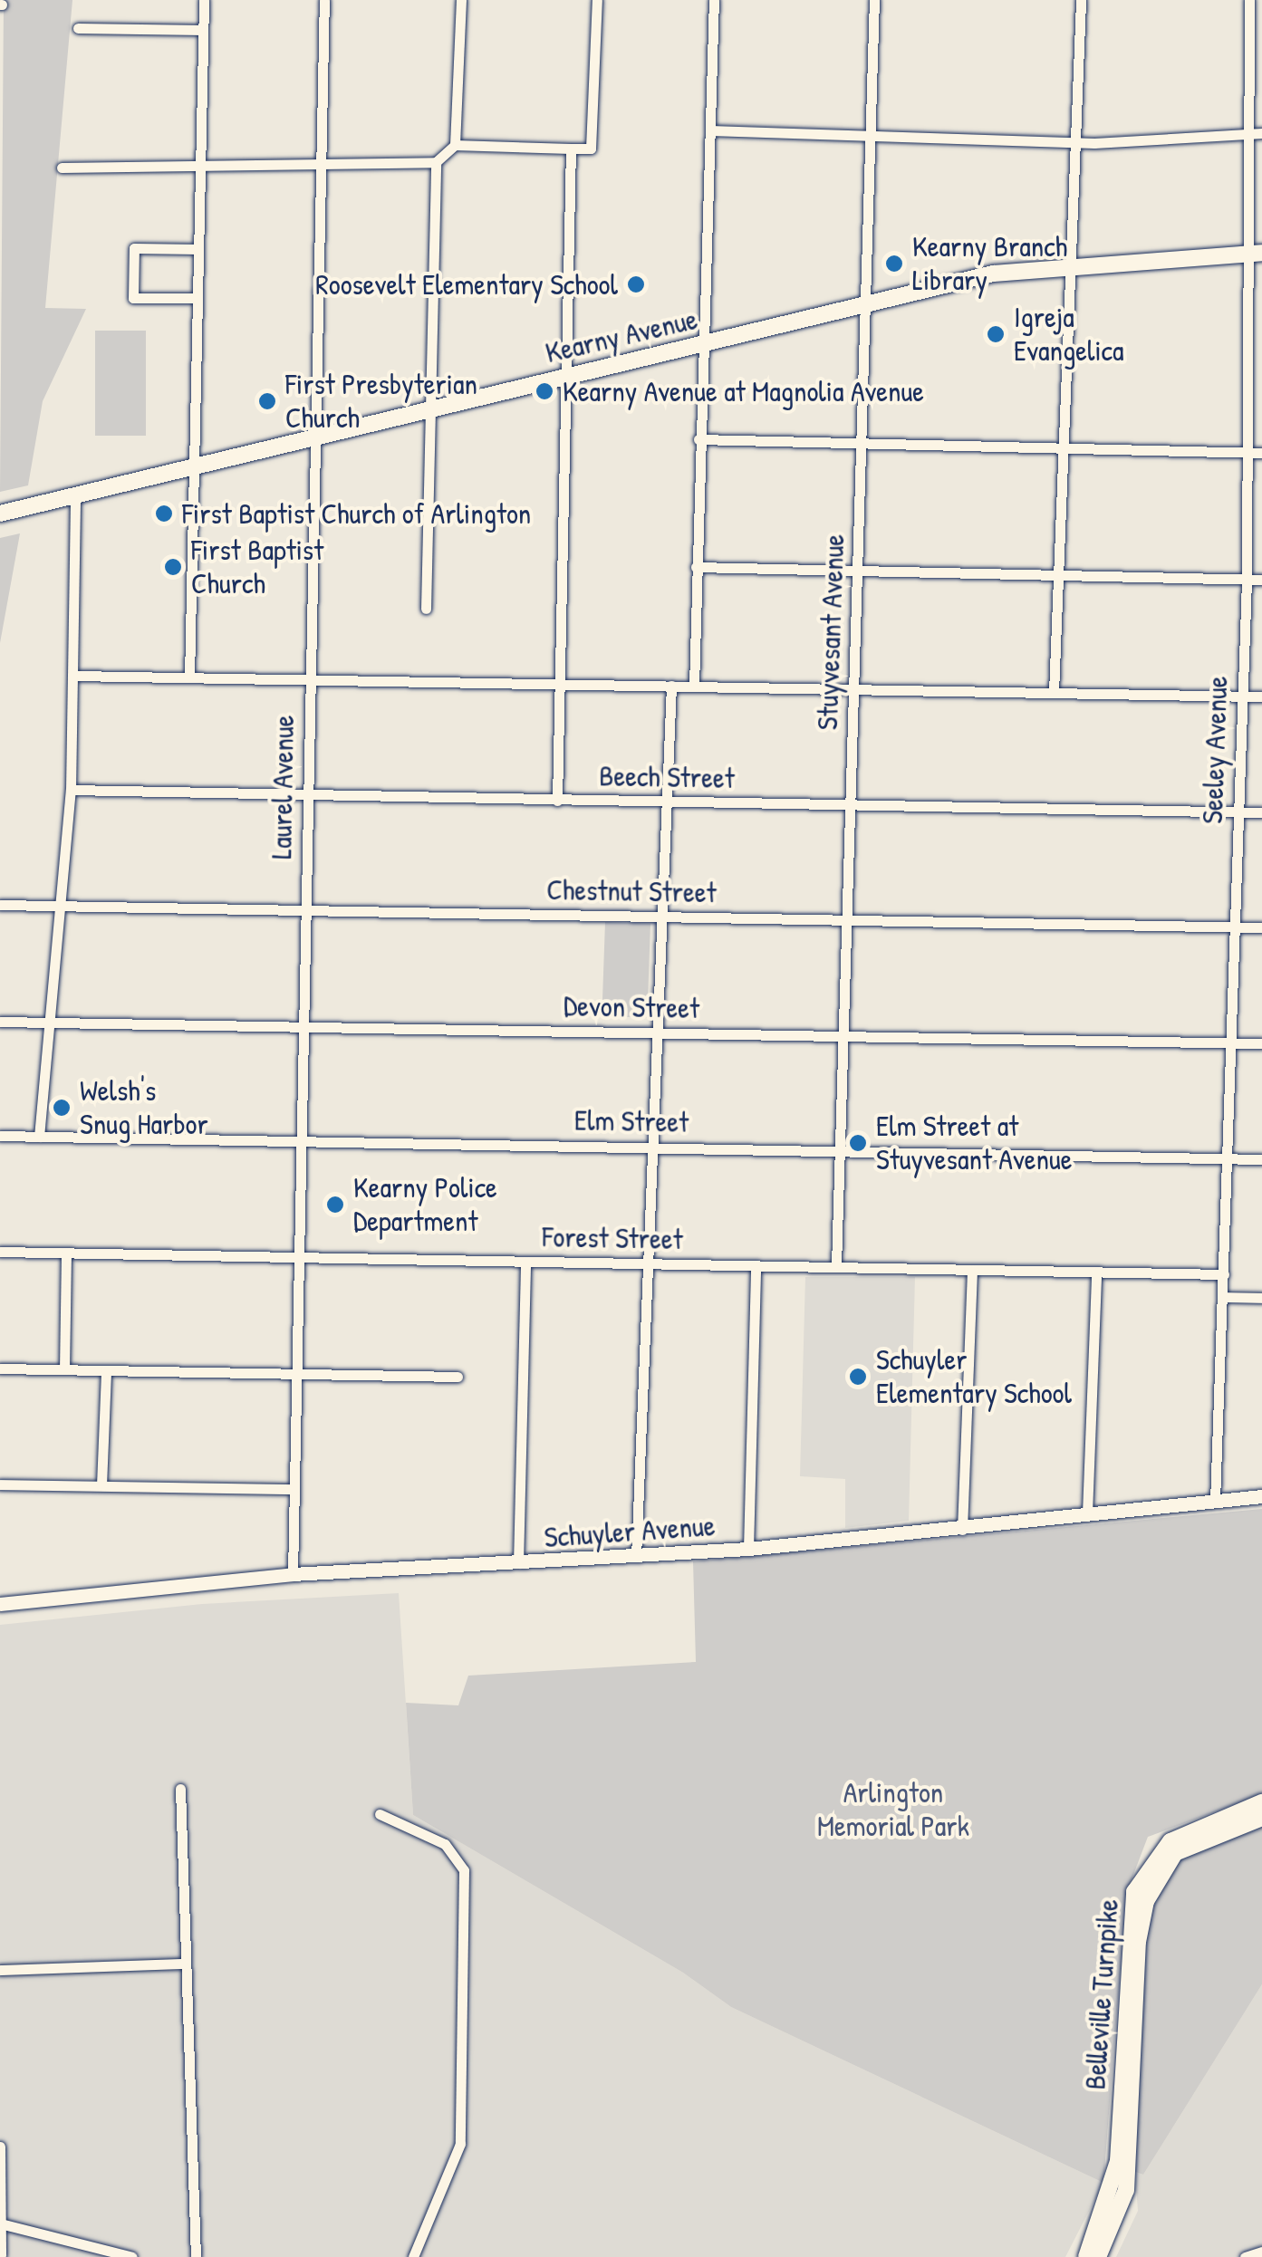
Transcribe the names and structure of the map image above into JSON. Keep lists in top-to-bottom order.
{
  "streets": {
    "main road": ["Kearny Avenue", "Schuyler Avenue", "Belleville Turnpike"],
    "street": [
      "Stuyvesant Avenue",
      "Seeley Avenue",
      "Beech Street",
      "Laurel Avenue",
      "Chestnut Street",
      "Devon Street",
      "Elm Street",
      "Forest Street"
    ]
  },
  "crossings": [
    ["Kearny Avenue", "Stuyvesant Avenue"],
    ["Kearny Avenue", "Seeley Avenue"],
    ["Kearny Avenue", "Laurel Avenue"],
    ["Stuyvesant Avenue", "Beech Street"],
    ["Stuyvesant Avenue", "Chestnut Street"],
    ["Stuyvesant Avenue", "Devon Street"],
    ["Stuyvesant Avenue", "Elm Street"],
    ["Stuyvesant Avenue", "Forest Street"],
    ["Seeley Avenue", "Beech Street"],
    ["Seeley Avenue", "Chestnut Street"],
    ["Seeley Avenue", "Devon Street"],
    ["Seeley Avenue", "Elm Street"],
    ["Seeley Avenue", "Forest Street"],
    ["Seeley Avenue", "Schuyler Avenue"],
    ["Beech Street", "Laurel Avenue"],
    ["Laurel Avenue", "Chestnut Street"],
    ["Laurel Avenue", "Devon Street"],
    ["Laurel Avenue", "Elm Street"],
    ["Laurel Avenue", "Forest Street"],
    ["Laurel Avenue", "Schuyler Avenue"]
  ],
  "parks": ["Arlington Memorial Park"],
  "places": [
    "Kearny Branch Library",
    "Roosevelt Elementary School",
    "Igreja Evangelica",
    "Kearny Avenue at Magnolia Avenue",
    "First Presbyterian Church",
    "First Baptist Church of Arlington",
    "First Baptist Church",
    "Welsh's Snug Harbor",
    "Elm Street at Stuyvesant Avenue",
    "Kearny Police Department",
    "Schuyler Elementary School"
  ]
}
